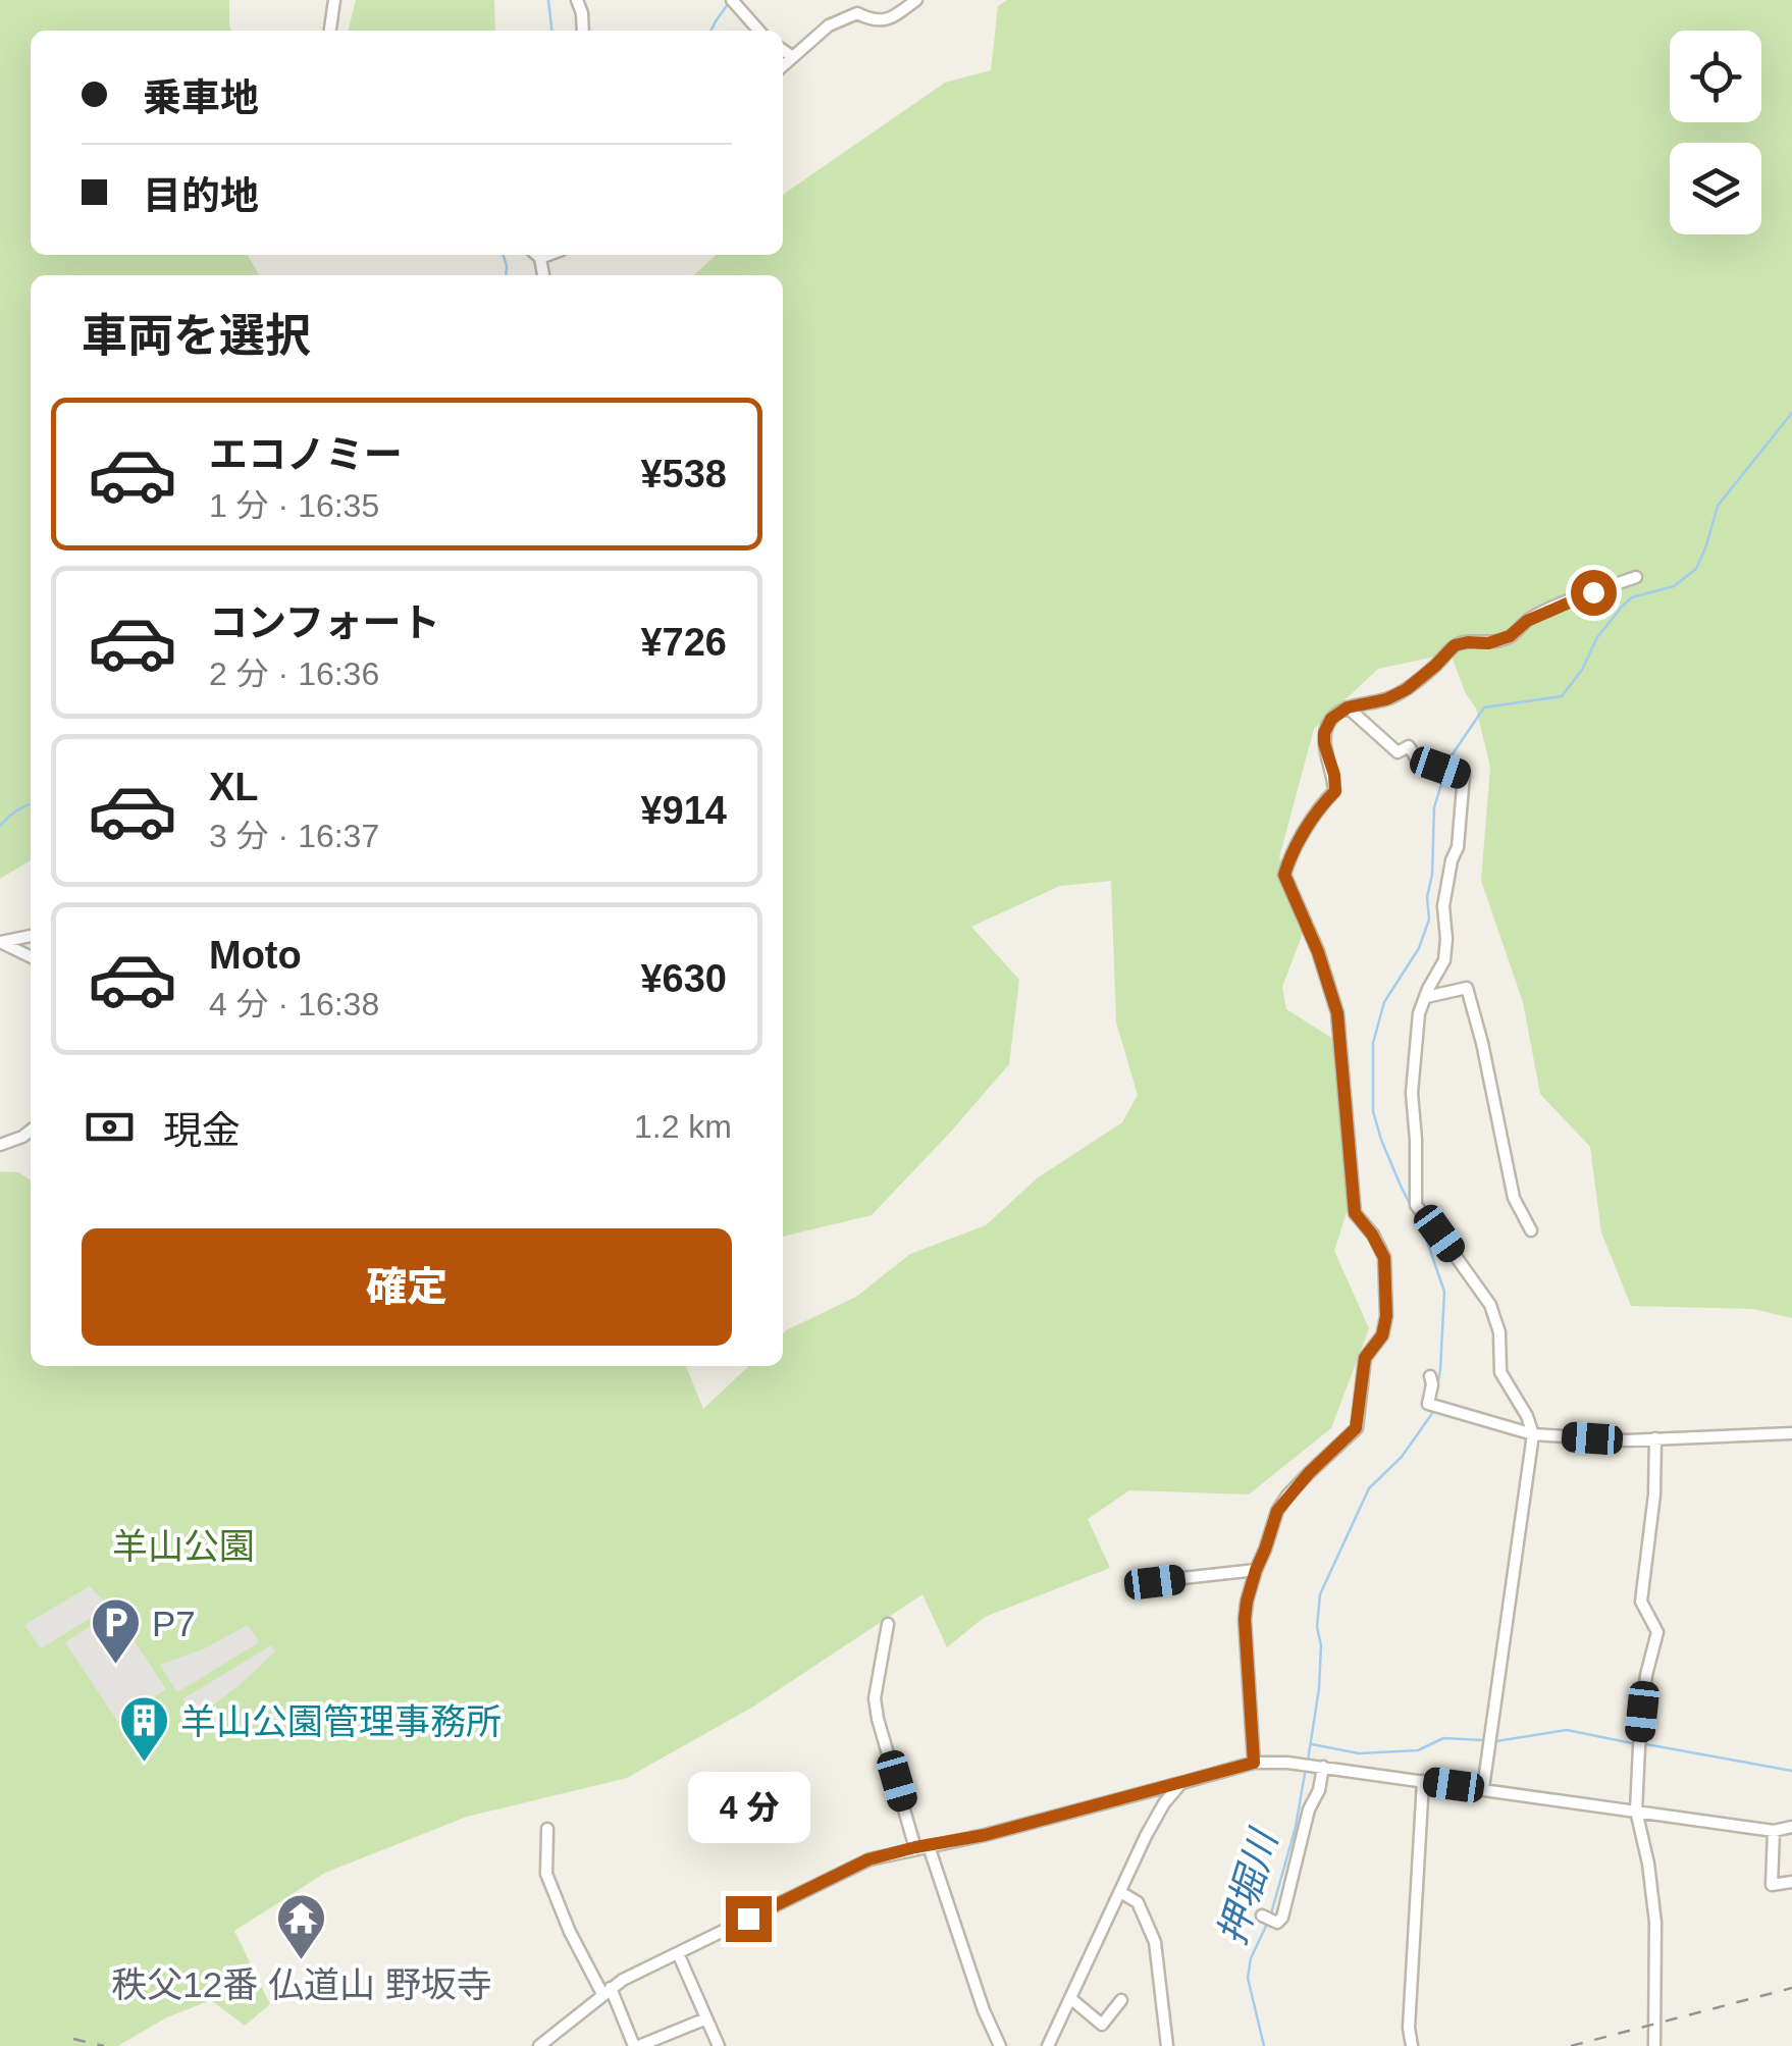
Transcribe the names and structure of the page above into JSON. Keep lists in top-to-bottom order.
{
  "water": ["押堀川"],
  "parks": ["羊山公園"],
  "places": {
    "parking": ["P7"],
    "building": ["羊山公園管理事務所"],
    "temple": ["秩父12番 仏道山 野坂寺"]
  },
  "page": {
    "banner": ["乗車地", "目的地"],
    "heading": "車両を選択",
    "list": [
      {
        "name": "エコノミー",
        "note": "1 分 · 16:35",
        "value": "¥538"
      },
      {
        "name": "コンフォート",
        "note": "2 分 · 16:36",
        "value": "¥726"
      },
      {
        "name": "XL",
        "note": "3 分 · 16:37",
        "value": "¥914"
      },
      {
        "name": "Moto",
        "note": "4 分 · 16:38",
        "value": "¥630"
      }
    ],
    "pay": ["現金", "1.2 km"],
    "buttons": "確定",
    "bubble": "4 分"
  }
}
